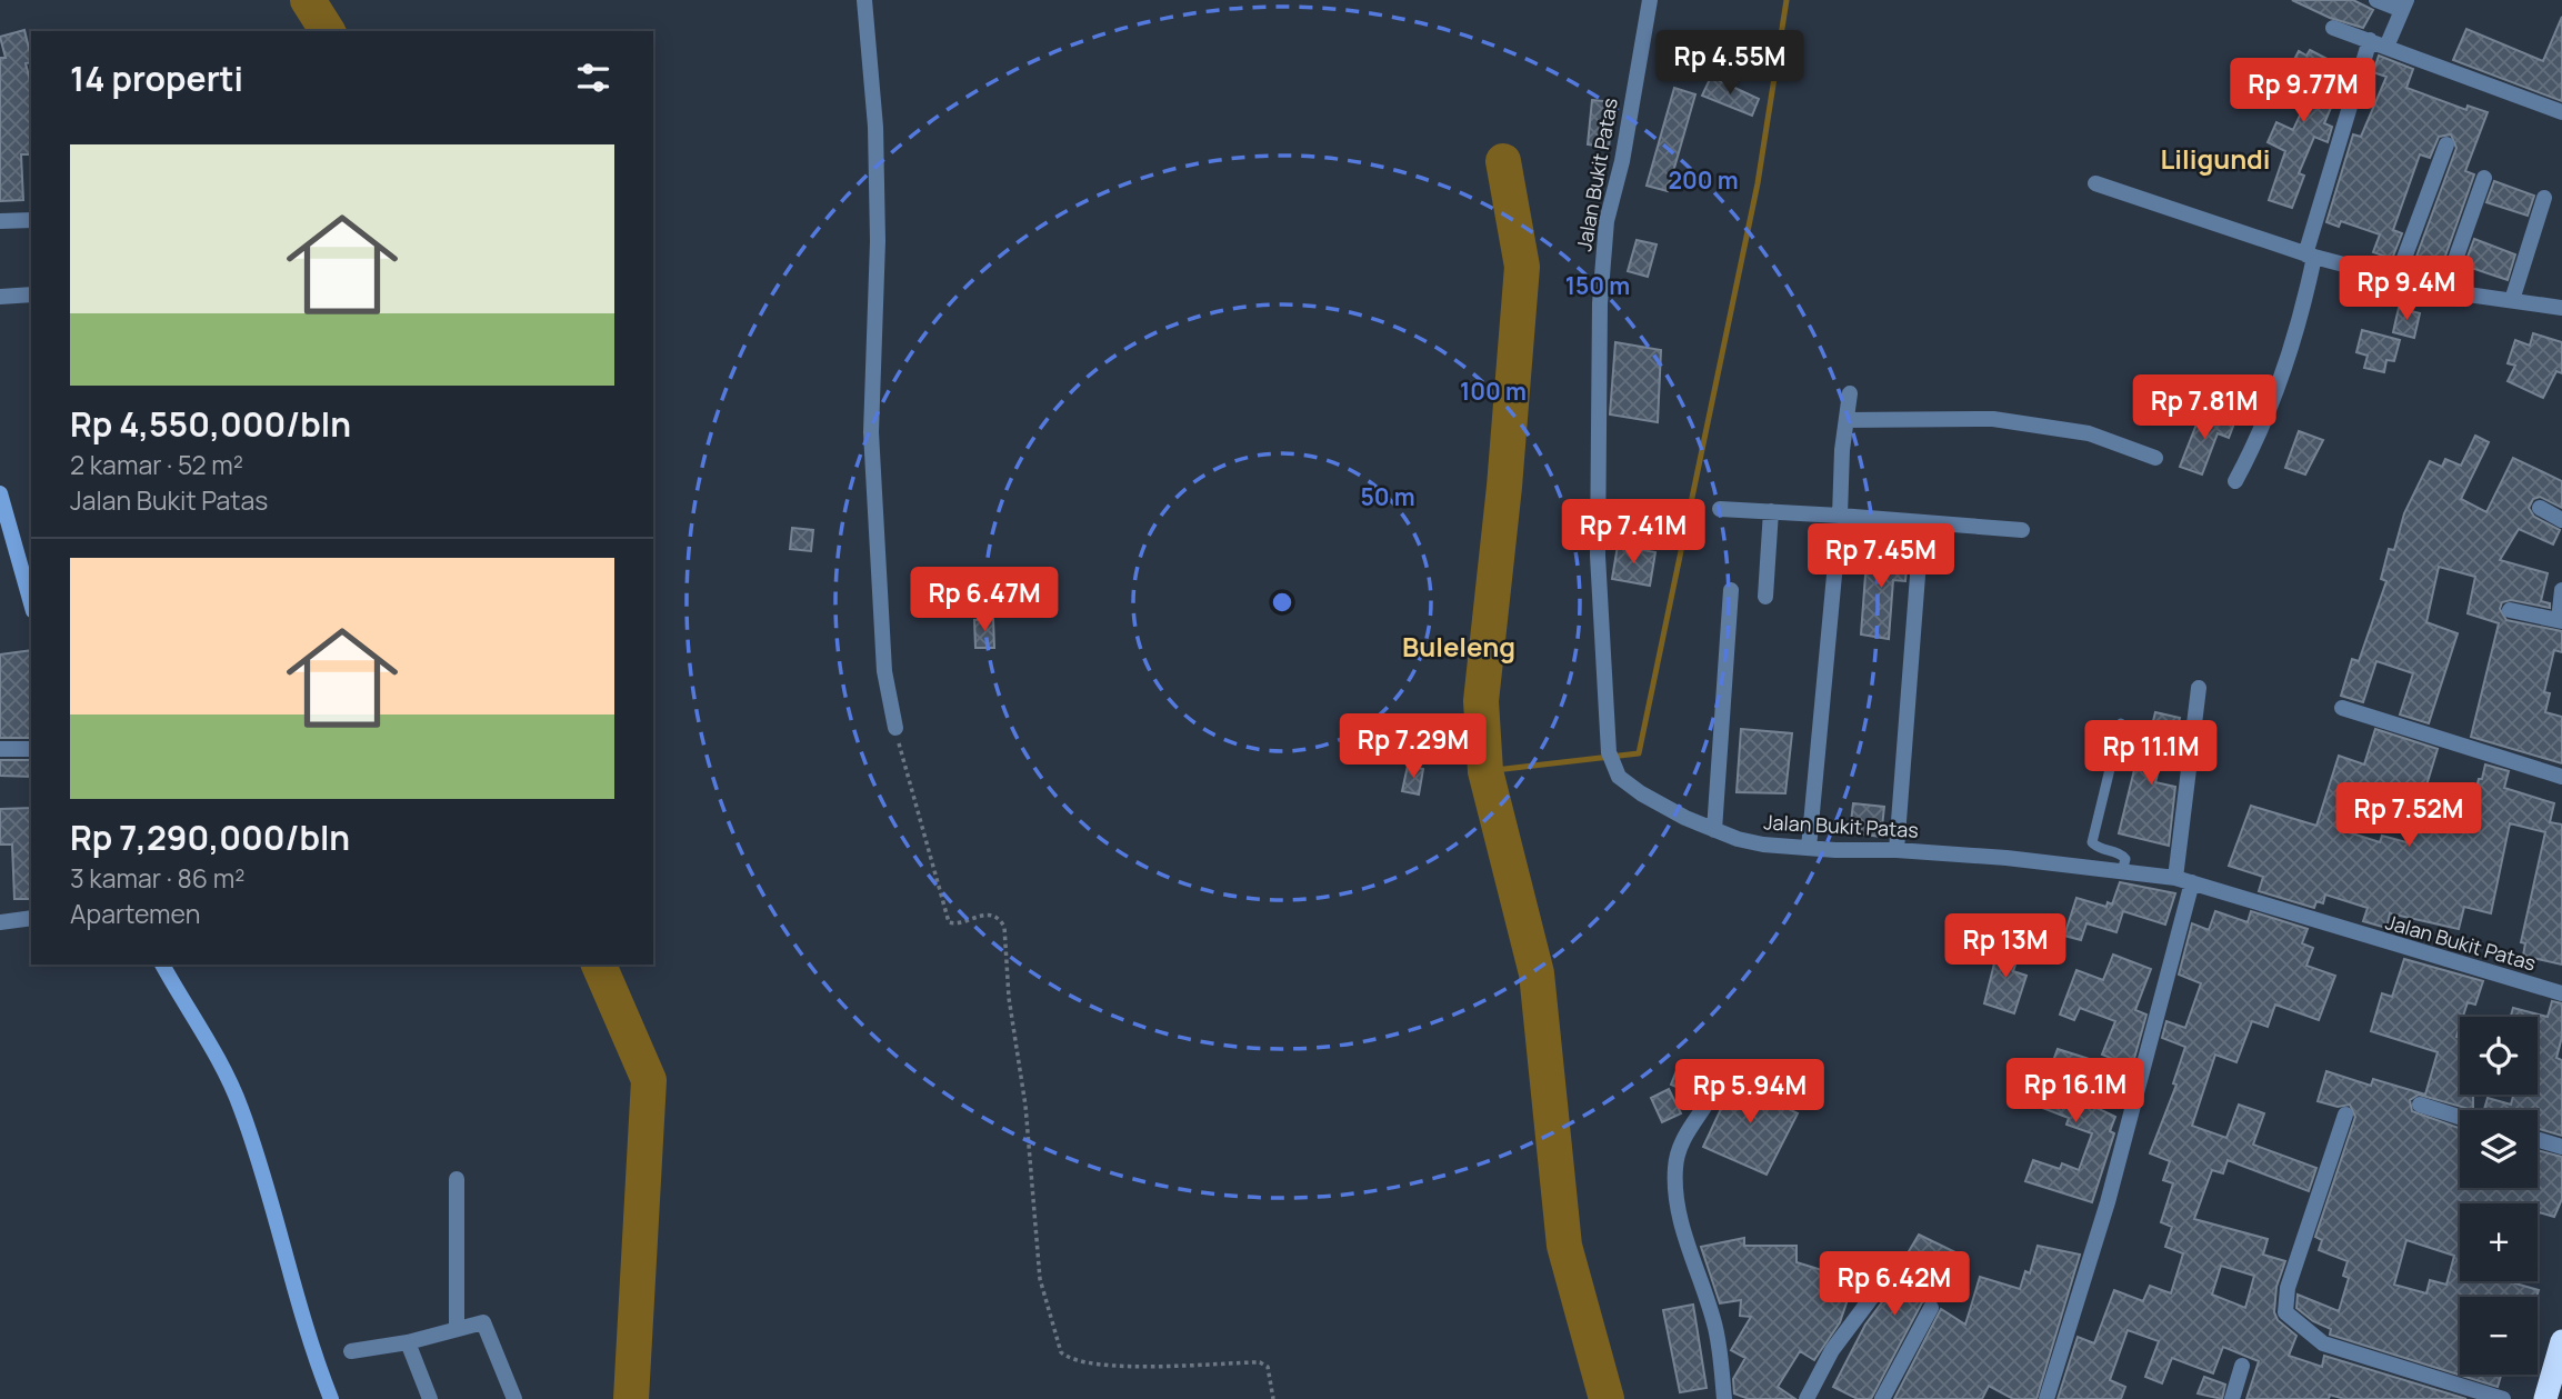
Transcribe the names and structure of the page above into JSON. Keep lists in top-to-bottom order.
{
  "streets": {
    "street": ["Jalan Bukit Patas"]
  },
  "districts": ["Liligundi", "Buleleng"],
  "page": {
    "price": [
      "Rp 4.55M",
      "Rp 9.77M",
      "Rp 9.4M",
      "Rp 7.81M",
      "Rp 7.41M",
      "Rp 7.45M",
      "Rp 6.47M",
      "Rp 7.29M",
      "Rp 11.1M",
      "Rp 7.52M",
      "Rp 13M",
      "Rp 16.1M",
      "Rp 5.94M",
      "Rp 6.42M"
    ],
    "heading": "14 properti",
    "list": [
      {
        "name": "Rp 4,550,000/bln",
        "note": "2 kamar · 52 m² · Jalan Bukit Patas"
      },
      {
        "name": "Rp 7,290,000/bln",
        "note": "3 kamar · 86 m² · Apartemen"
      }
    ],
    "map_buttons": ["+", "−"]
  },
  "rings": [
    "200 m",
    "150 m",
    "100 m",
    "50 m"
  ]
}
